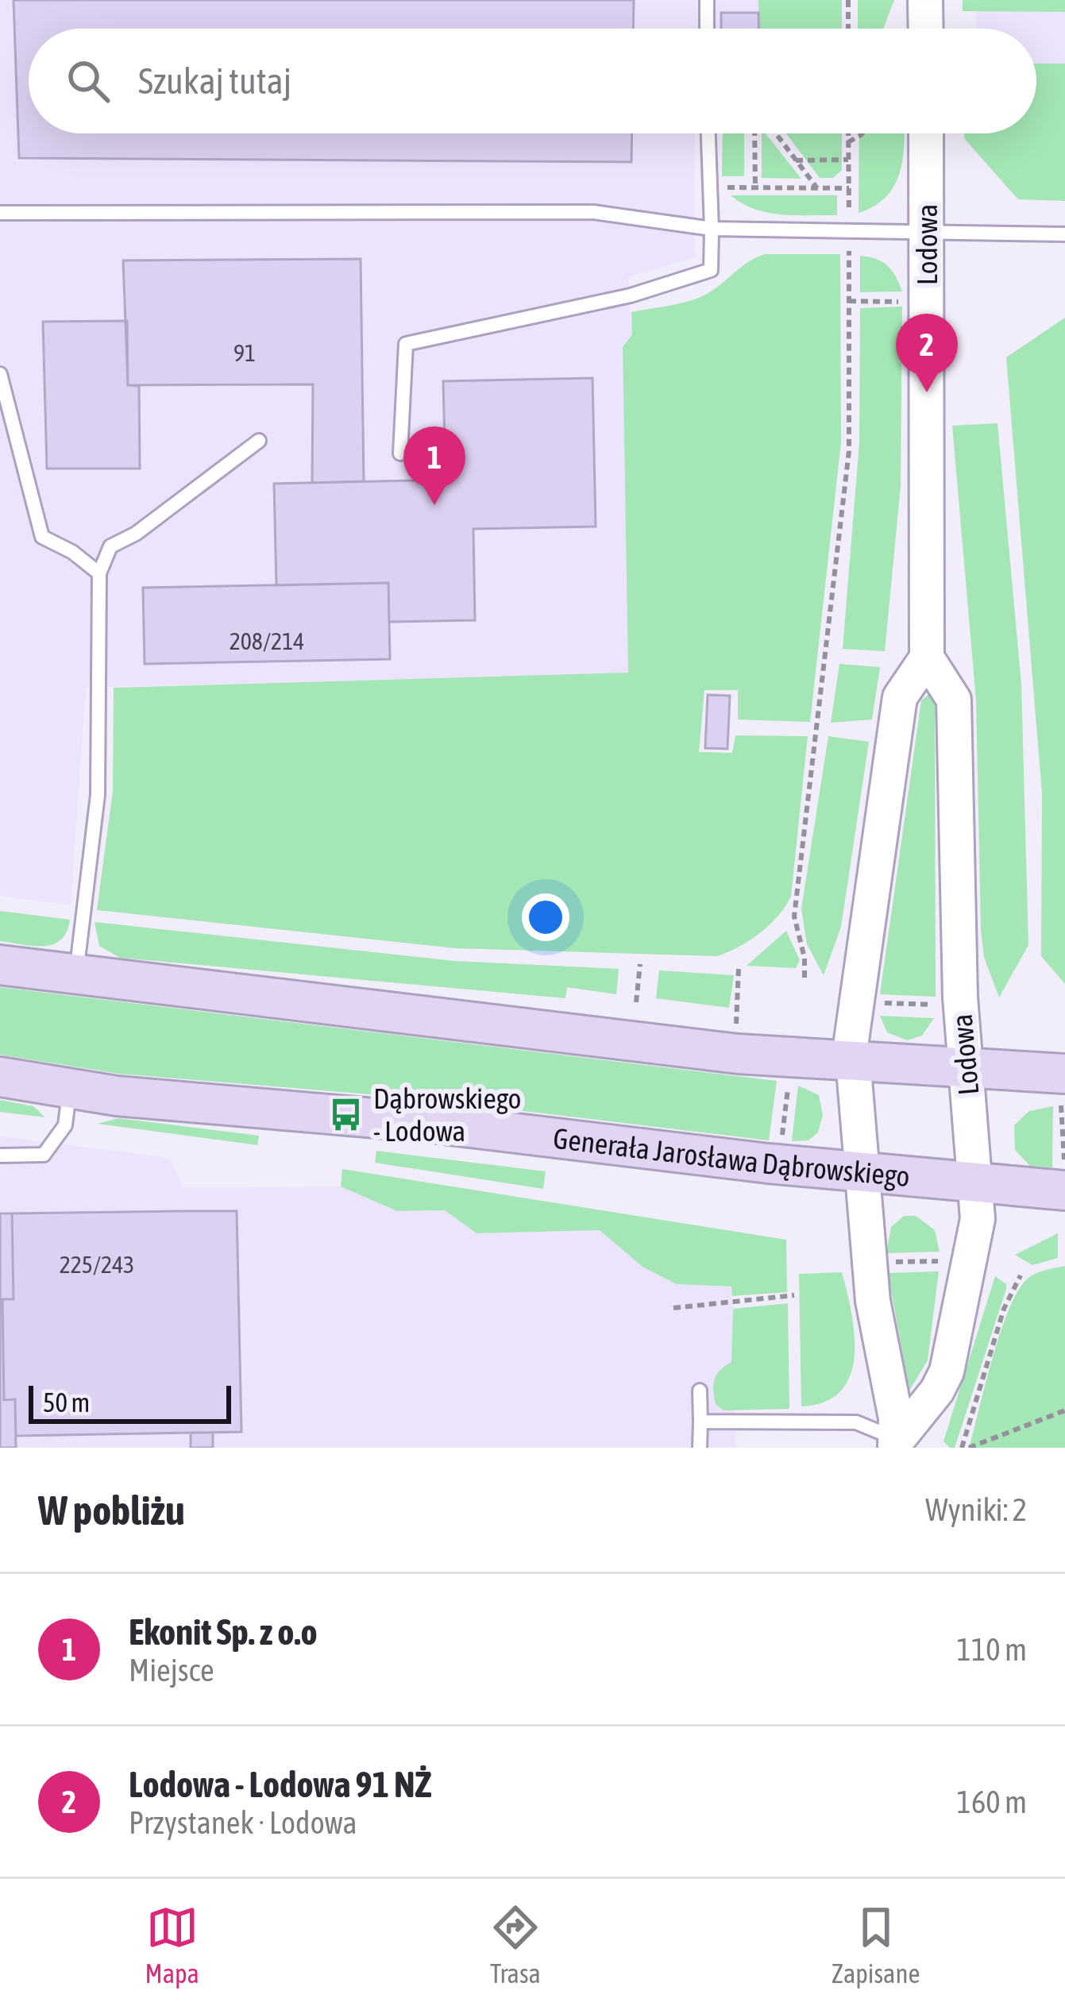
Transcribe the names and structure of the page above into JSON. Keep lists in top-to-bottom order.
{
  "streets": {
    "main road": ["Generała Jarosława Dąbrowskiego"],
    "street": ["Lodowa"]
  },
  "crossings": [
    ["Lodowa", "Generała Jarosława Dąbrowskiego"]
  ],
  "places": {
    "bus stop": ["Dąbrowskiego - Lodowa"]
  },
  "house_numbers": ["91", "208/214", "225/243"],
  "scale_bar": "50 m",
  "page": {
    "search": "Szukaj tutaj",
    "pins": ["2", "1"],
    "scale": "50 m",
    "heading": ["W pobliżu", "Wyniki: 2"],
    "list": [
      {
        "mark": "1",
        "name": "Ekonit Sp. z o.o",
        "note": "Miejsce",
        "value": "110 m"
      },
      {
        "mark": "2",
        "name": "Lodowa - Lodowa 91 NŻ",
        "note": "Przystanek · Lodowa",
        "value": "160 m"
      }
    ],
    "nav": ["Mapa", "Trasa", "Zapisane"]
  }
}
